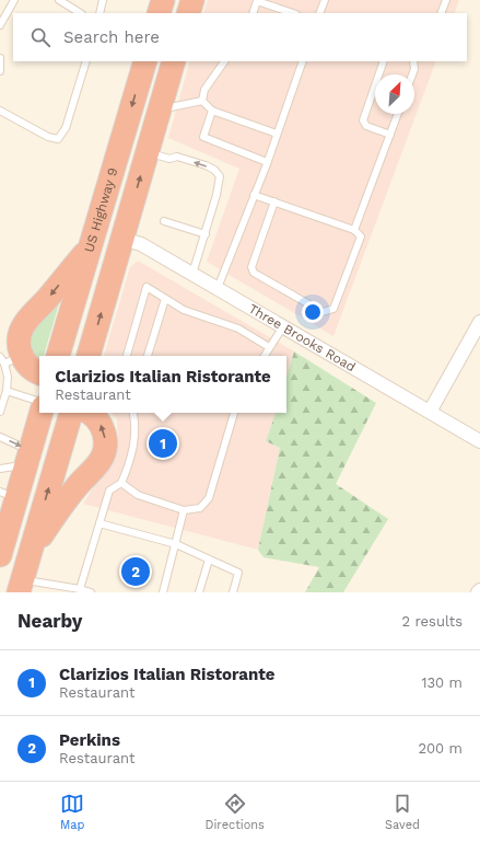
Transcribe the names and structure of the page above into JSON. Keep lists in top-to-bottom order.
{
  "streets": {
    "highway": ["US Highway 9"],
    "street": ["Three Brooks Road"]
  },
  "crossings": [
    ["US Highway 9", "Three Brooks Road"]
  ],
  "north": "top right",
  "page": {
    "search": "Search here",
    "popup": ["Clarizios Italian Ristorante", "Restaurant"],
    "pins": ["1", "2"],
    "heading": ["Nearby", "2 results"],
    "list": [
      {
        "mark": "1",
        "name": "Clarizios Italian Ristorante",
        "note": "Restaurant",
        "value": "130 m"
      },
      {
        "mark": "2",
        "name": "Perkins",
        "note": "Restaurant",
        "value": "200 m"
      }
    ],
    "nav": ["Map", "Directions", "Saved"]
  }
}
